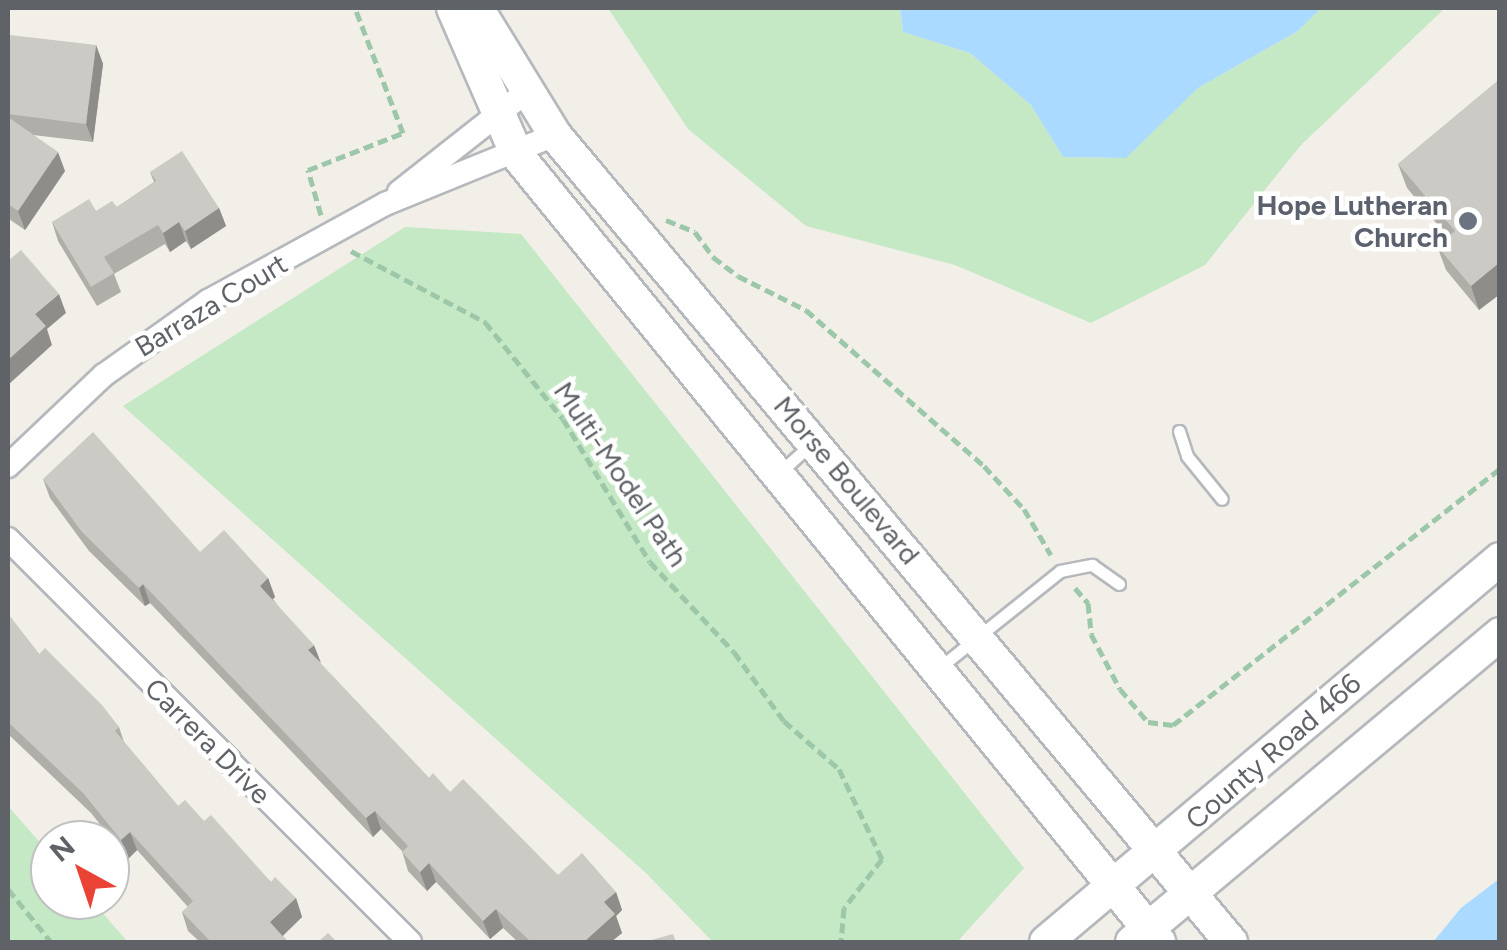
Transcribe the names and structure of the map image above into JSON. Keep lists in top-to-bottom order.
{
  "streets": {
    "street": [
      "Barraza Court",
      "Morse Boulevard",
      "Carrera Drive",
      "County Road 466"
    ],
    "path": ["Multi-Model Path"]
  },
  "crossings": [
    ["Barraza Court", "Multi-Model Path"],
    ["Barraza Court", "Morse Boulevard"],
    ["Morse Boulevard", "County Road 466"]
  ],
  "places": ["Hope Lutheran Church"],
  "north": "top left"
}
